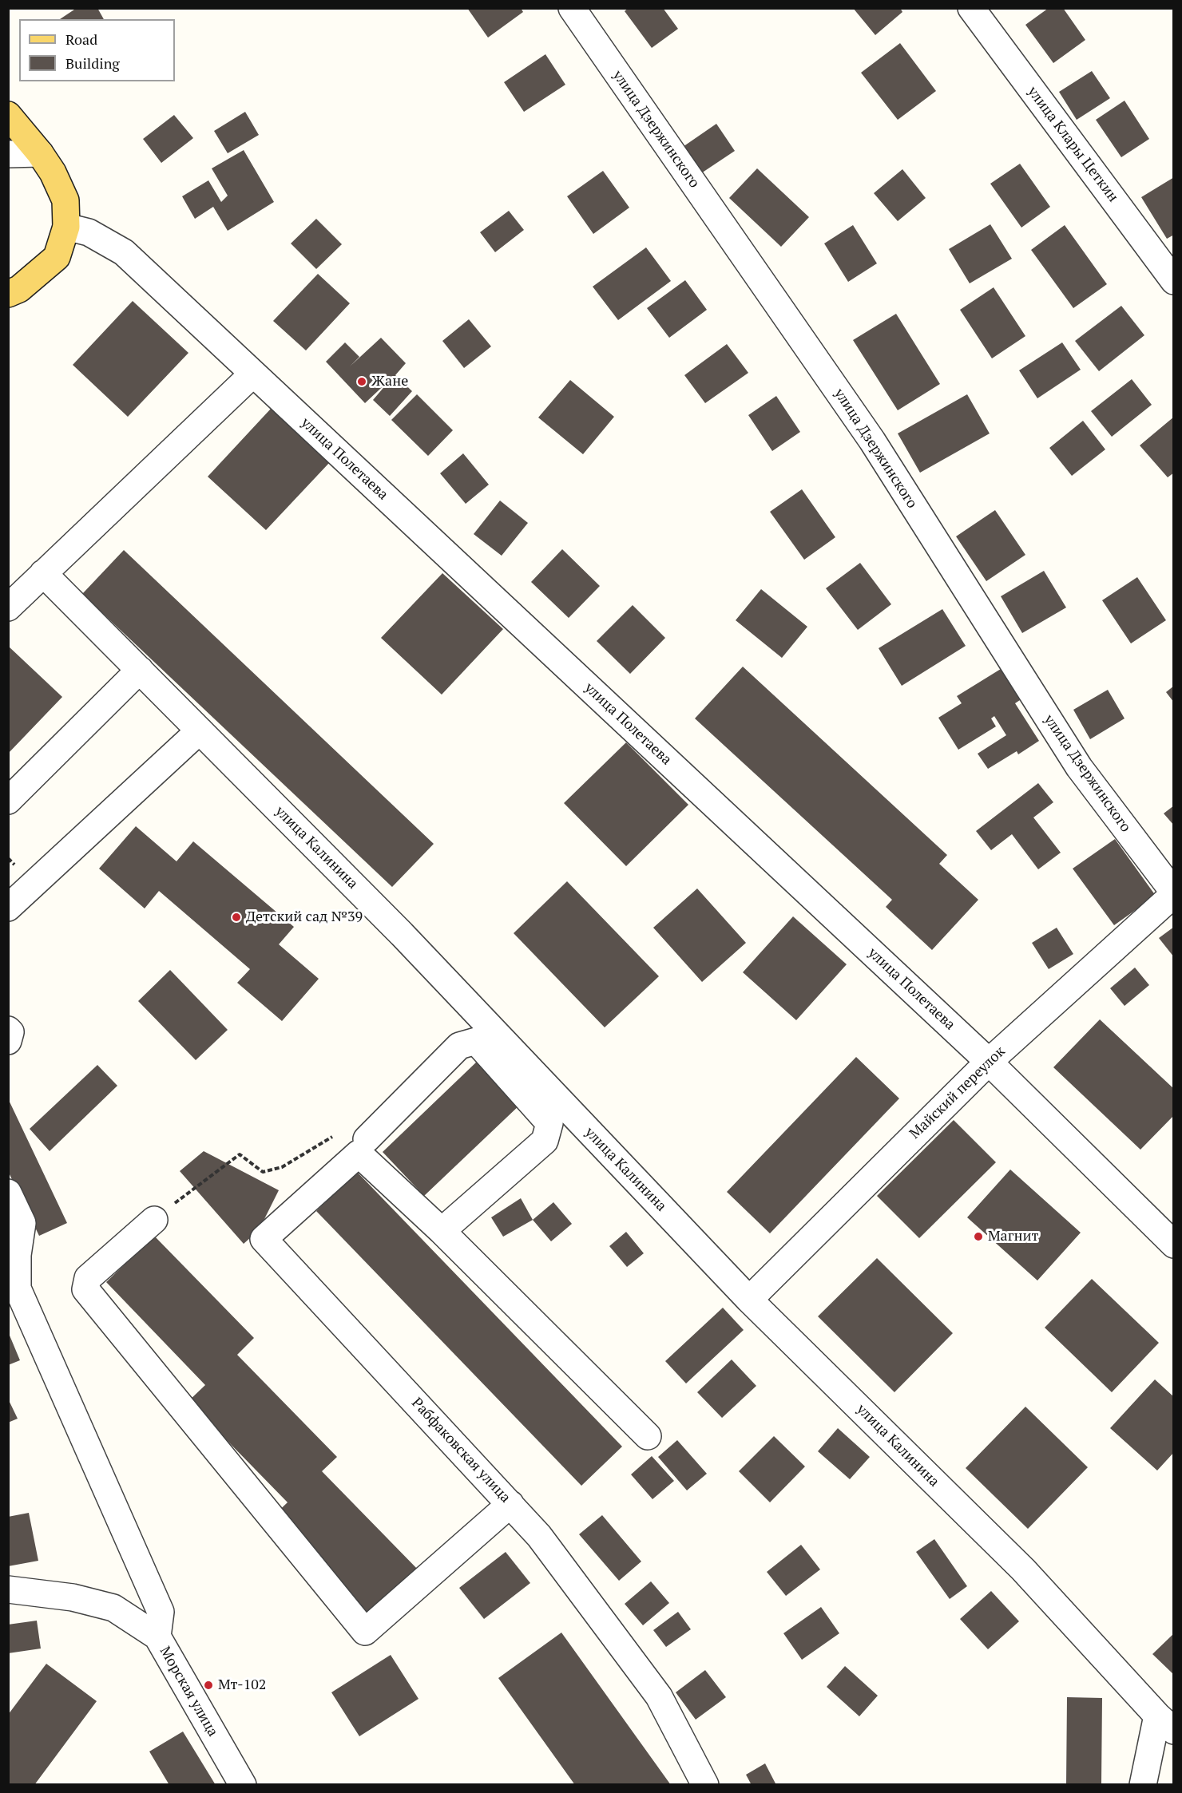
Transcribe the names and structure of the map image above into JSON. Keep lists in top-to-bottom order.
{
  "streets": {
    "street": [
      "улица Дзержинского",
      "улица Клары Цеткин",
      "улица Полетаева",
      "улица Калинина",
      "Майский переулок",
      "Рабфаковская улица",
      "Морская улица"
    ]
  },
  "crossings": [
    ["улица Дзержинского", "Майский переулок"],
    ["улица Полетаева", "Майский переулок"],
    ["улица Калинина", "Майский переулок"]
  ],
  "places": [
    "Жане",
    "Детский сад №39",
    "Магнит",
    "Мт-102"
  ],
  "legend": ["Road", "Building"]
}
